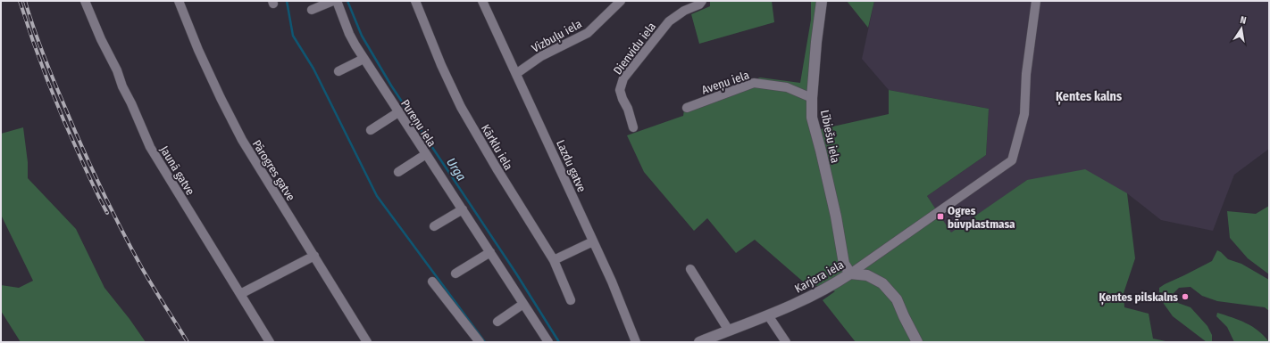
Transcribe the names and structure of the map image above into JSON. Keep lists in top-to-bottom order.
{
  "streets": {
    "street": [
      "Vizbuļu iela",
      "Dienvidu iela",
      "Aveņu iela",
      "Pureņu iela",
      "Lībiešu iela",
      "Kārklu iela",
      "Lazdu gatve",
      "Jaunā gatve",
      "Pārogres gatve",
      "Karjera iela"
    ]
  },
  "crossings": [
    ["Vizbuļu iela", "Lazdu gatve"],
    ["Aveņu iela", "Lībiešu iela"],
    ["Lībiešu iela", "Karjera iela"]
  ],
  "districts": ["Ķentes kalns"],
  "water": ["Urga"],
  "places": {
    "transit": ["Ogres būvplastmasa"],
    "other": ["Ķentes pilskalns"]
  },
  "north": "top"
}
